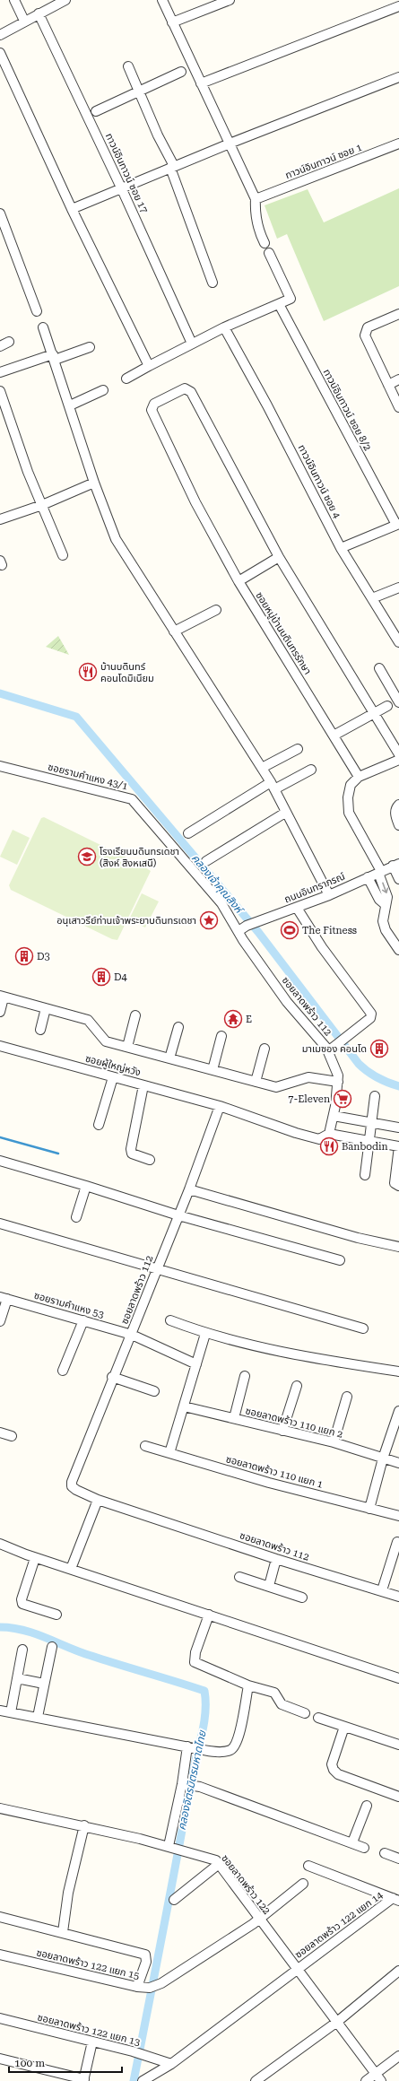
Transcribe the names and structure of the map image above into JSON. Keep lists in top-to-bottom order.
{
  "streets": {
    "street": [
      "ทาวน์อินทาวน์ ซอย 1",
      "ทาวน์อินทาวน์ ซอย 17",
      "ทาวน์อินทาวน์ ซอย 8/2",
      "ทาวน์อินทาวน์ ซอย 4",
      "ซอยหมู่บ้านบดินทรรักษา",
      "ซอยรามคำแหง 43/1",
      "ถนนอินทราภรณ์",
      "ซอยลาดพร้าว 112",
      "ซอยผู้ใหญ่หวัง",
      "ซอยรามคำแหง 53",
      "ซอยลาดพร้าว 110 แยก 2",
      "ซอยลาดพร้าว 110 แยก 1",
      "ซอยลาดพร้าว 122",
      "ซอยลาดพร้าว 122 แยก 14",
      "ซอยลาดพร้าว 122 แยก 15",
      "ซอยลาดพร้าว 122 แยก 13"
    ]
  },
  "crossings": [
    ["ซอยรามคำแหง 43/1", "ถนนอินทราภรณ์"],
    ["ซอยรามคำแหง 43/1", "ซอยลาดพร้าว 112"],
    ["ถนนอินทราภรณ์", "ซอยลาดพร้าว 112"],
    ["ซอยลาดพร้าว 112", "ซอยผู้ใหญ่หวัง"],
    ["ซอยลาดพร้าว 112", "ซอยรามคำแหง 53"],
    ["ซอยลาดพร้าว 122", "ซอยลาดพร้าว 122 แยก 14"],
    ["ซอยลาดพร้าว 122", "ซอยลาดพร้าว 122 แยก 15"]
  ],
  "water": ["คลองเจ้าคุณสิงห์", "คลองจิตรมิตรมหาดไทย"],
  "places": {
    "restaurant": ["บ้านบดินทร์ คอนโดมิเนียม", "Banbodin"],
    "school or university": ["โรงเรียนบดินทรเดชา (สิงห์ สิงหเสนี)"],
    "place": ["อนุเสาวรีย์ท่านเจ้าพระยาบดินทรเดชา"],
    "sports": ["The Fitness"],
    "building": ["D3", "D4", "มาเมซอง คอนโด"],
    "temple": ["E"],
    "supermarket": ["7-Eleven"]
  },
  "scale_bar": "100 m"
}
